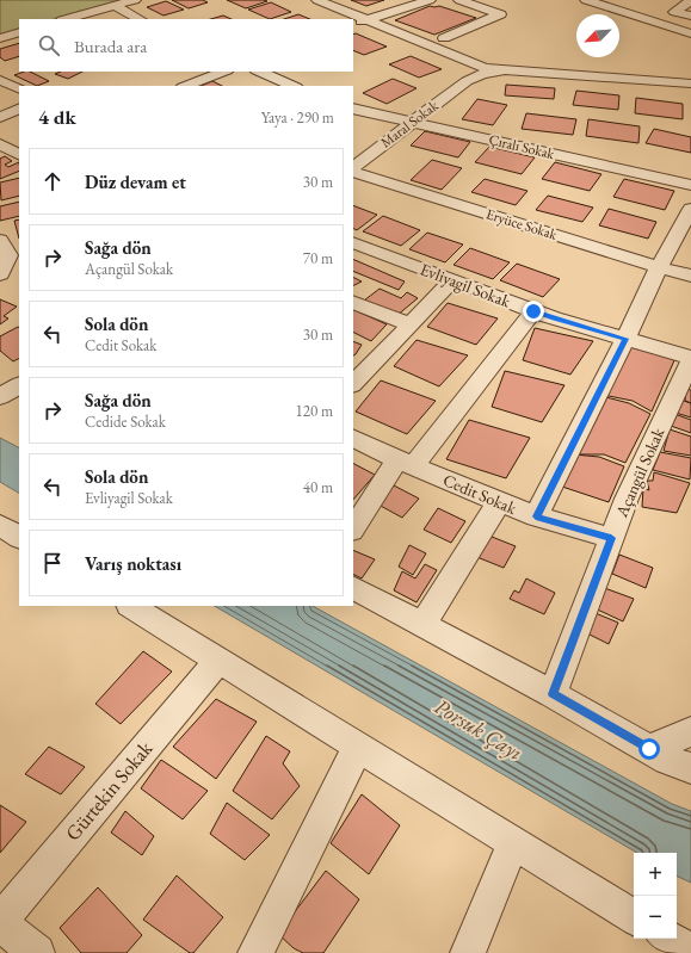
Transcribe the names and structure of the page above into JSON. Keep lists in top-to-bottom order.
{
  "streets": {
    "street": [
      "Maral Sokak",
      "Çıralı Sokak",
      "Eryüce Sokak",
      "Evliyagil Sokak",
      "Açangül Sokak",
      "Cedit Sokak",
      "Gürtekin Sokak"
    ]
  },
  "crossings": [
    ["Maral Sokak", "Çıralı Sokak"],
    ["Evliyagil Sokak", "Açangül Sokak"],
    ["Açangül Sokak", "Cedit Sokak"]
  ],
  "water": ["Porsuk Çayı"],
  "north": "bottom left",
  "page": {
    "search": "Burada ara",
    "heading": ["4 dk", "Yaya · 290 m"],
    "list": [
      ["Düz devam et", "30 m"],
      ["Sağa dön", "Açangül Sokak", "70 m"],
      ["Sola dön", "Cedit Sokak", "30 m"],
      ["Sağa dön", "Cedide Sokak", "120 m"],
      ["Sola dön", "Evliyagil Sokak", "40 m"],
      "Varış noktası"
    ],
    "map_buttons": ["+", "−"]
  }
}
